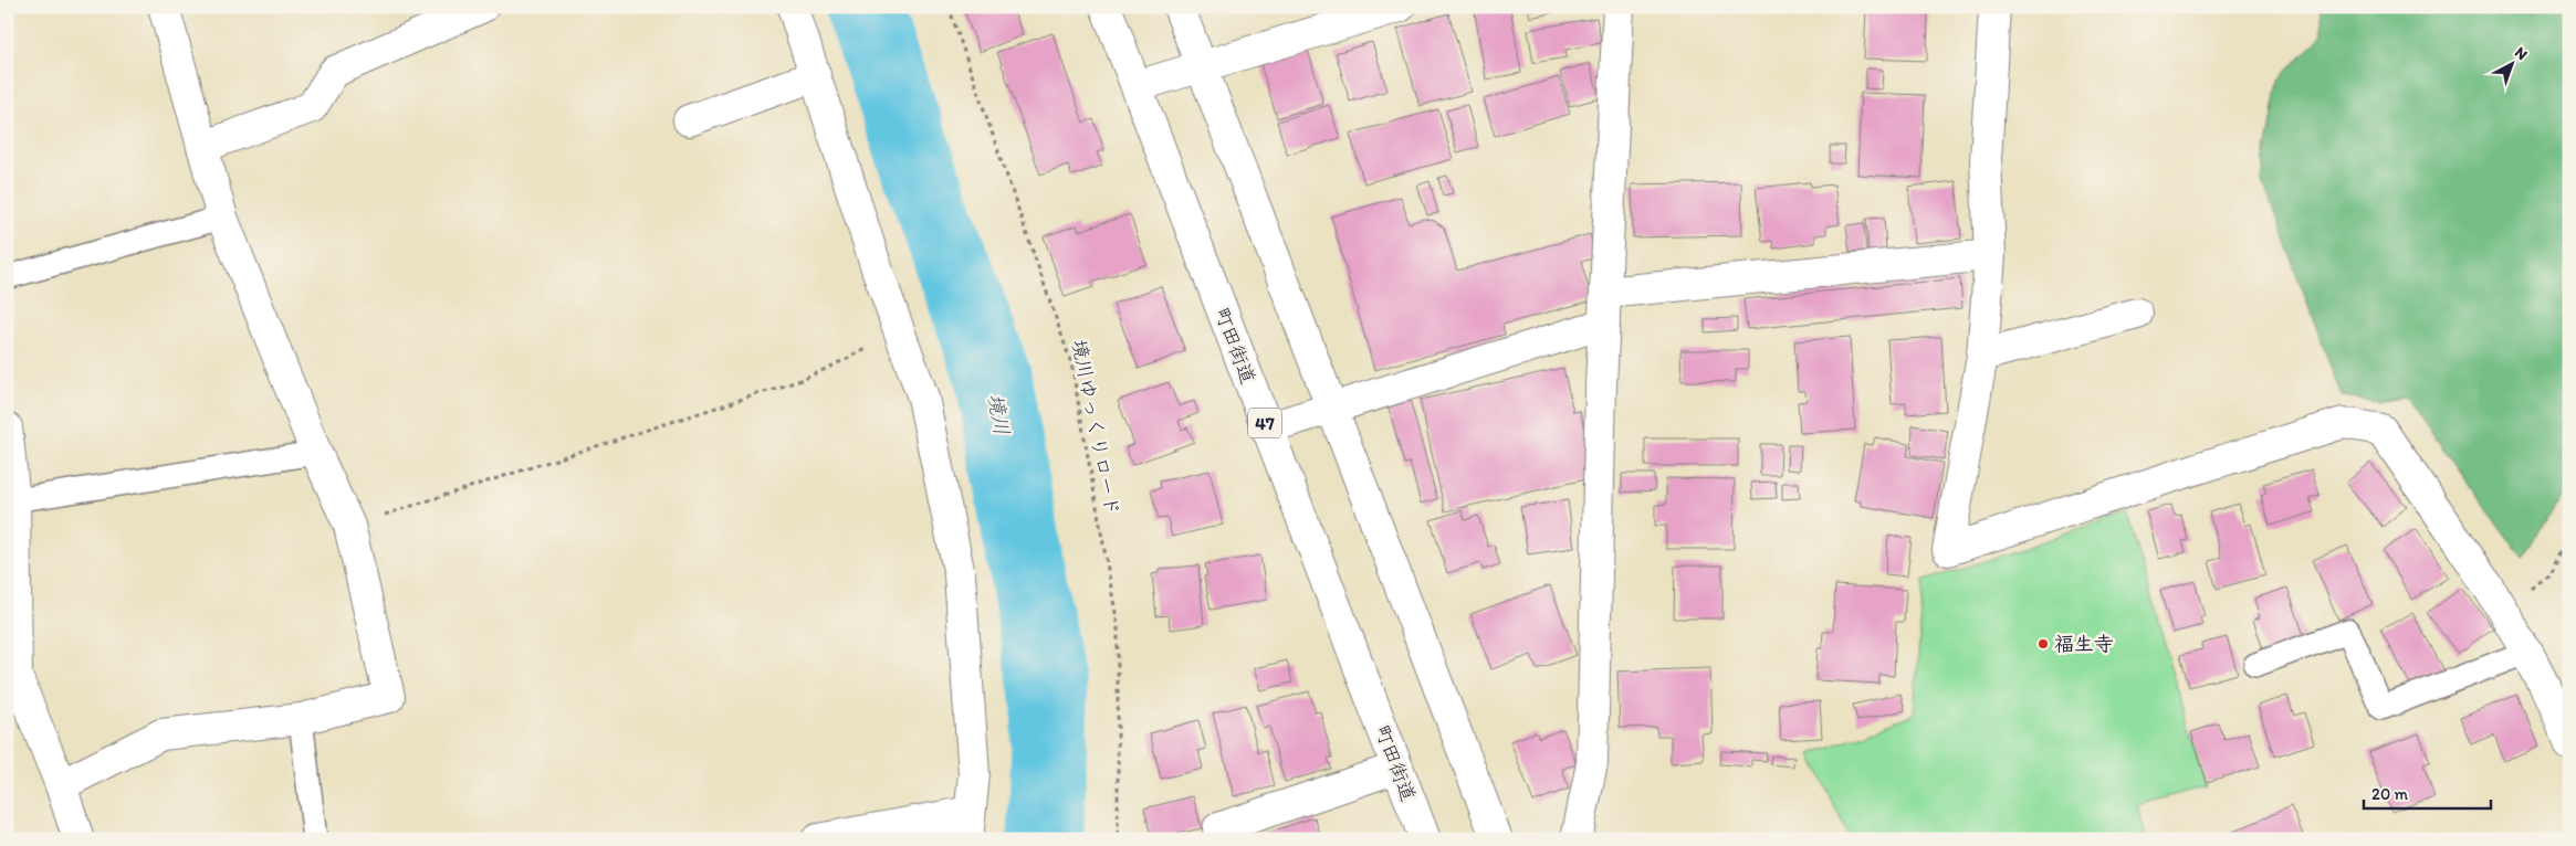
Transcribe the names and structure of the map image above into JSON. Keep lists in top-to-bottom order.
{
  "streets": {
    "street": ["町田街道", "47"],
    "path": ["境川ゆっくりロード"]
  },
  "water": ["境川"],
  "places": ["福生寺"],
  "scale_bar": "20 m",
  "north": "top right"
}
